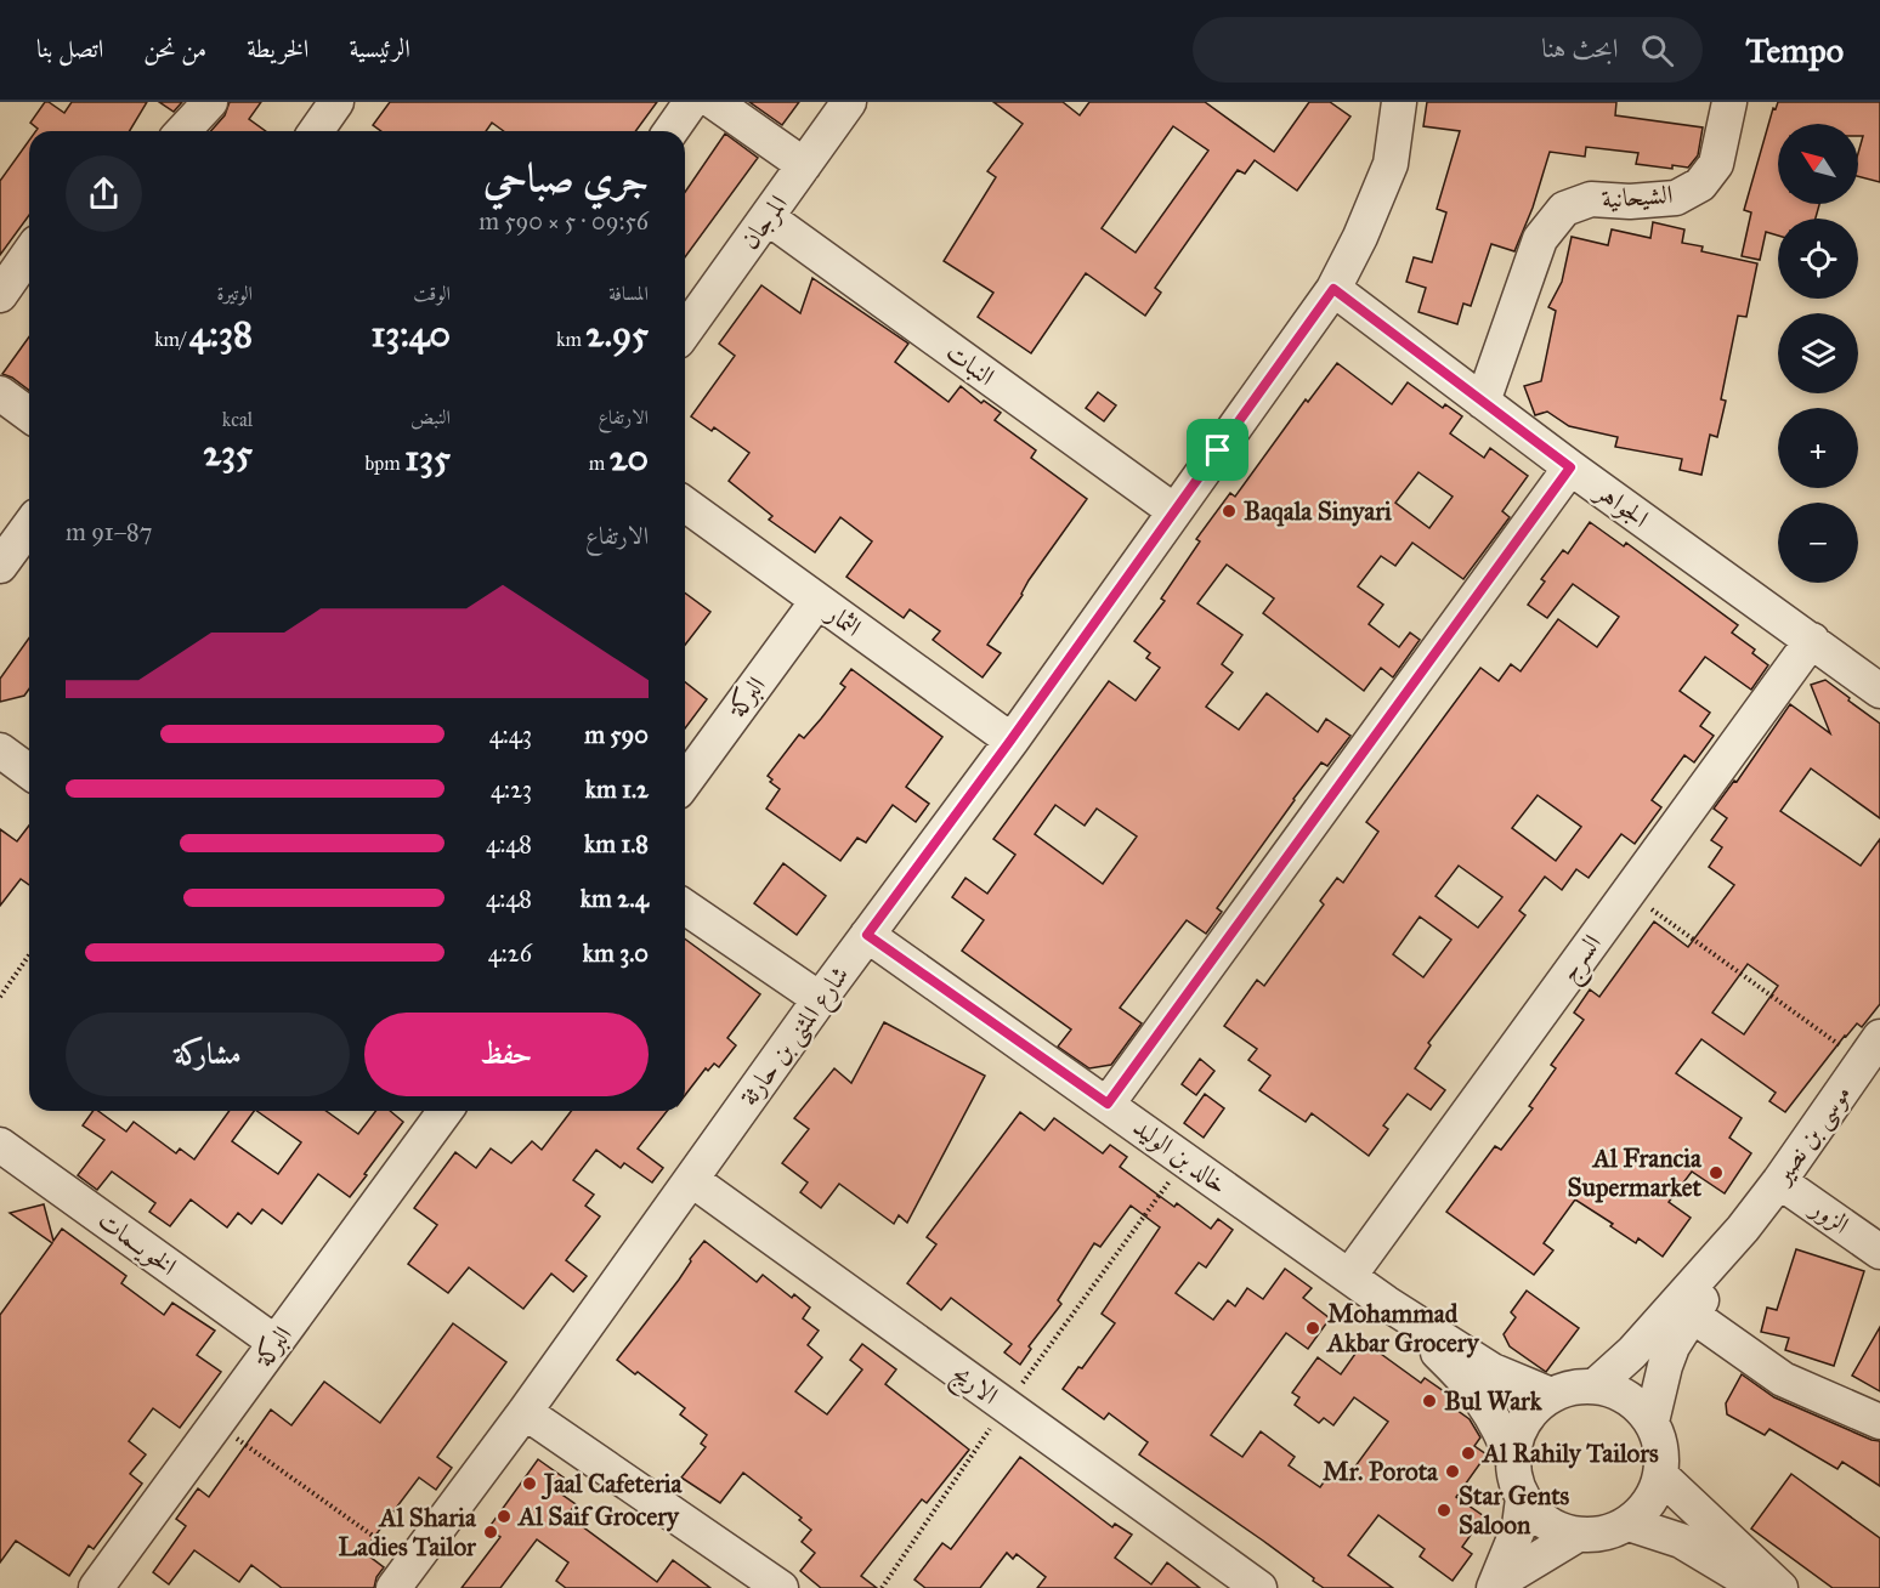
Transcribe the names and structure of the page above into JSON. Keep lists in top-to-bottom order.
{
  "streets": {
    "street": [
      "الشيحانية",
      "المرجان",
      "النبات",
      "الجواهر",
      "الثمار",
      "البركة",
      "السرج",
      "شارع المثنى بن حارثة",
      "موسى بن نصير",
      "خالد بن الوليد",
      "الزور",
      "الخويــمات",
      "الاريج"
    ]
  },
  "crossings": [
    ["الشيحانية", "الجواهر"],
    ["المرجان", "النبات"],
    ["النبات", "شارع المثنى بن حارثة"],
    ["الجواهر", "السرج"],
    ["الجواهر", "شارع المثنى بن حارثة"],
    ["الثمار", "البركة"],
    ["الثمار", "شارع المثنى بن حارثة"],
    ["البركة", "الخويــمات"],
    ["السرج", "خالد بن الوليد"],
    ["شارع المثنى بن حارثة", "خالد بن الوليد"],
    ["شارع المثنى بن حارثة", "الاريج"],
    ["موسى بن نصير", "خالد بن الوليد"],
    ["موسى بن نصير", "الزور"]
  ],
  "places": [
    "Baqala Sinyari",
    "Al Francia Supermarket",
    "Mohammad Akbar Grocery",
    "Bul Wark",
    "Al Rahily Tailors",
    "Mr. Porota",
    "Jaal Cafeteria",
    "Star Gents Saloon",
    "Al Saif Grocery",
    "Al Sharia Ladies Tailor"
  ],
  "north": "top left",
  "page": {
    "header": "Tempo",
    "search": "ابحث هنا",
    "nav": [
      "الرئيسية",
      "الخريطة",
      "من نحن",
      "اتصل بنا"
    ],
    "map_buttons": ["+", "−"],
    "heading": ["جري صباحي", "09:56 · 5 × 590 m"],
    "stats": [
      ["المسافة", "2.95 km"],
      ["الوقت", "13:40"],
      ["الوتيرة", "4:38 /km"],
      ["الارتفاع", "20 m"],
      ["النبض", "135 bpm"],
      ["kcal", "235"]
    ],
    "chart": ["الارتفاع", "87–91 m"],
    "list": [
      {
        "name": "590 m",
        "note": "4:43"
      },
      {
        "name": "1.2 km",
        "note": "4:23"
      },
      {
        "name": "1.8 km",
        "note": "4:48"
      },
      {
        "name": "2.4 km",
        "note": "4:48"
      },
      {
        "name": "3.0 km",
        "note": "4:26"
      }
    ],
    "buttons": ["حفظ", "مشاركة"]
  }
}
